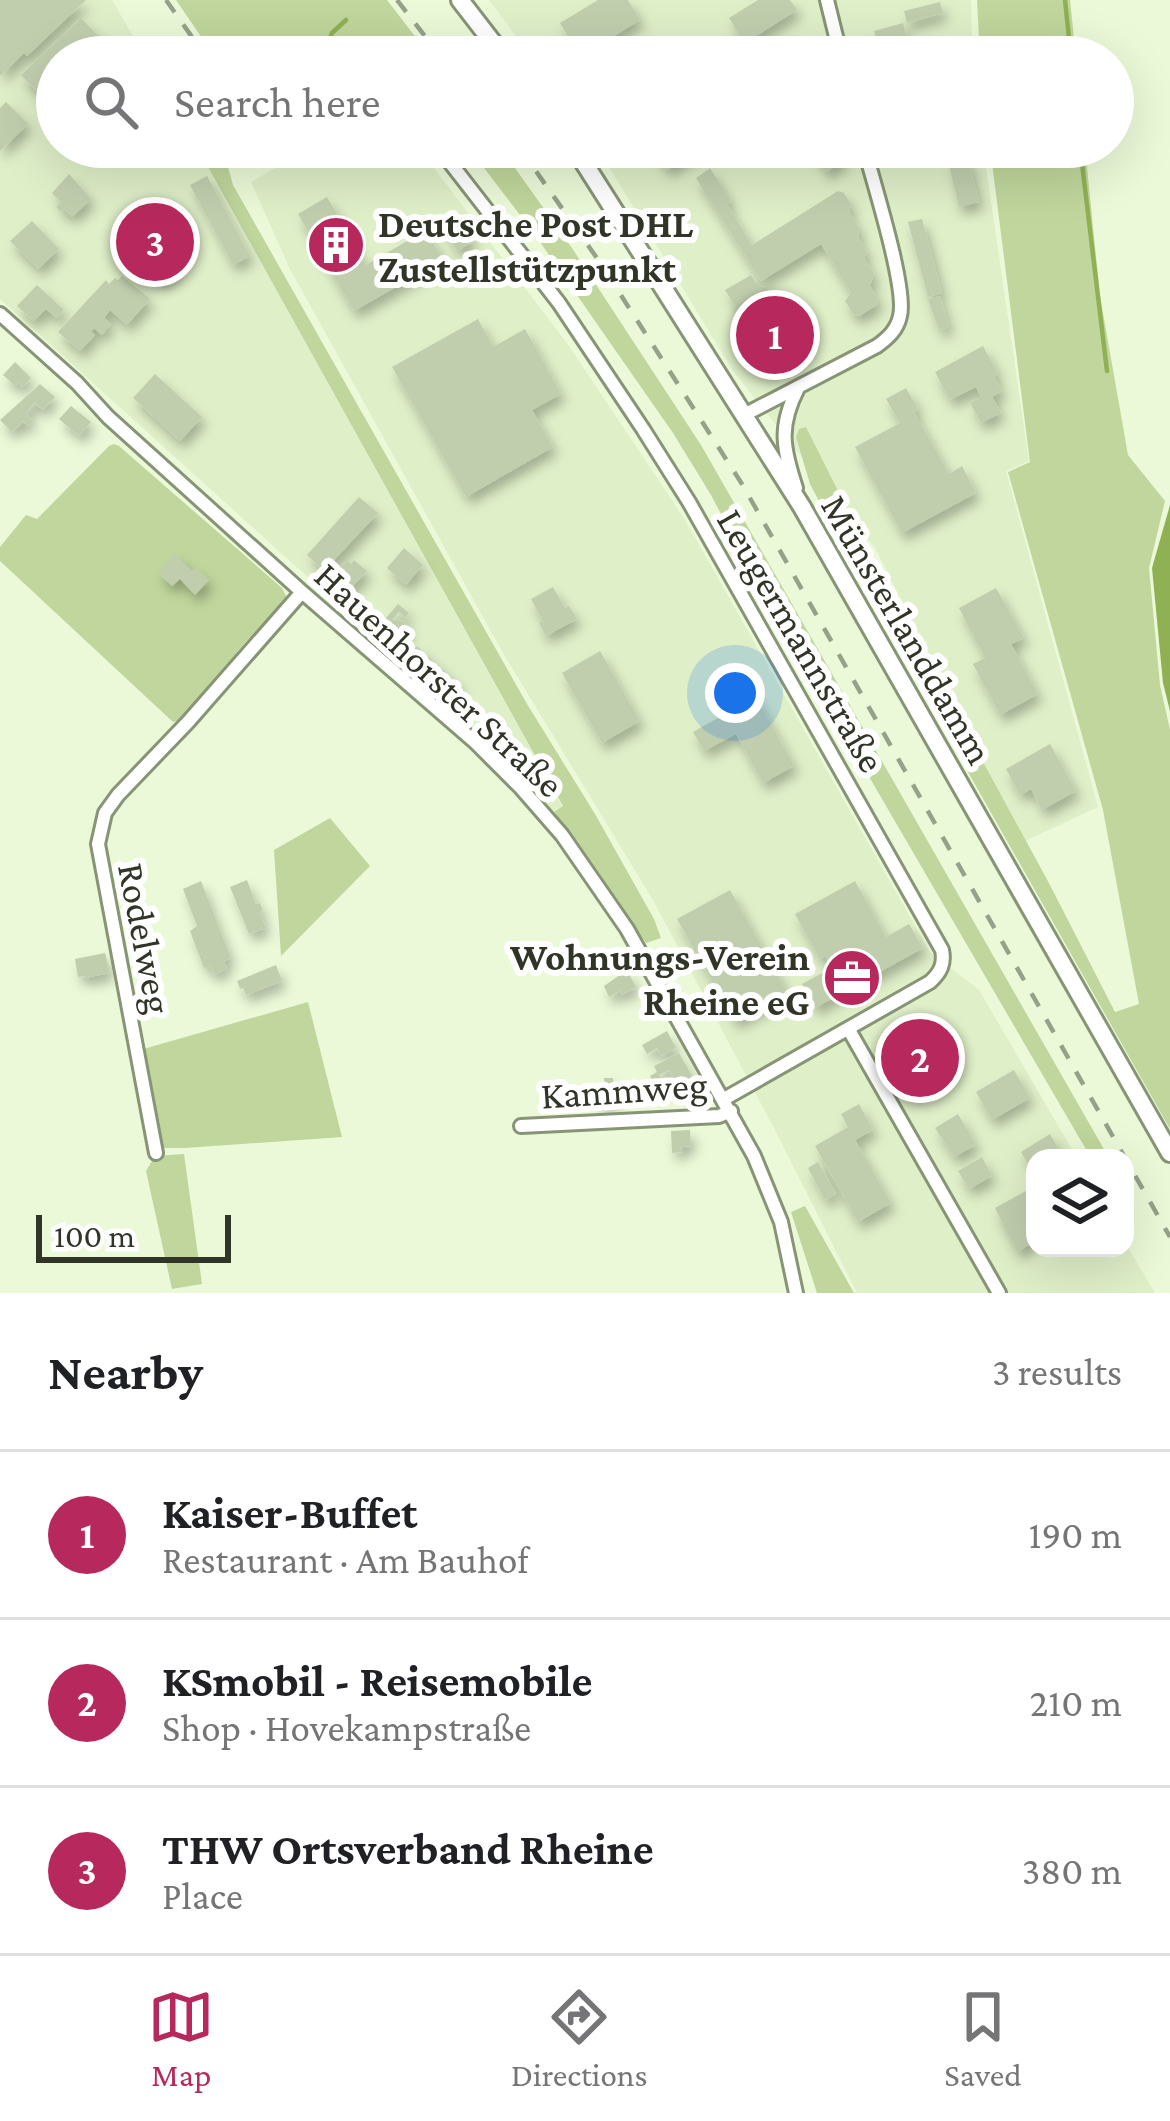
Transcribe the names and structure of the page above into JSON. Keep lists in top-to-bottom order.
{
  "streets": {
    "main road": ["Münsterlanddamm"],
    "street": [
      "Leugermannstraße",
      "Hauenhorster Straße",
      "Rodelweg",
      "Kammweg"
    ]
  },
  "crossings": [
    ["Leugermannstraße", "Hauenhorster Straße"],
    ["Leugermannstraße", "Kammweg"],
    ["Hauenhorster Straße", "Rodelweg"],
    ["Hauenhorster Straße", "Kammweg"]
  ],
  "places": {
    "building": ["Deutsche Post DHL Zustellstützpunkt"],
    "office": ["Wohnungs-Verein Rheine eG"]
  },
  "scale_bar": "100 m",
  "page": {
    "search": "Search here",
    "pins": ["3", "1", "2"],
    "scale": "100 m",
    "heading": ["Nearby", "3 results"],
    "list": [
      {
        "mark": "1",
        "name": "Kaiser-Buffet",
        "note": "Restaurant · Am Bauhof",
        "value": "190 m"
      },
      {
        "mark": "2",
        "name": "KSmobil - Reisemobile",
        "note": "Shop · Hovekampstraße",
        "value": "210 m"
      },
      {
        "mark": "3",
        "name": "THW Ortsverband Rheine",
        "note": "Place",
        "value": "380 m"
      }
    ],
    "nav": ["Map", "Directions", "Saved"]
  }
}
